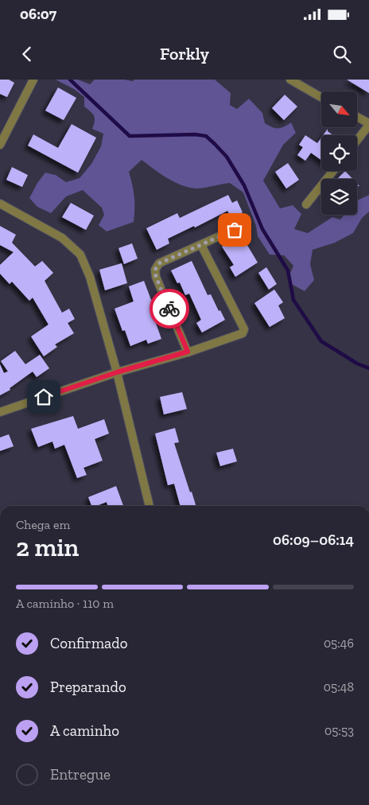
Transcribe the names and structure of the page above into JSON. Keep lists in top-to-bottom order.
{
  "north": "bottom right",
  "page": {
    "status": "06:07",
    "header": "Forkly",
    "heading": ["2 min", "Chega em", "06:09–06:14"],
    "bar": "A caminho · 110 m",
    "list": [
      ["Confirmado", "05:46"],
      ["Preparando", "05:48"],
      ["A caminho", "05:53"],
      "Entregue"
    ]
  }
}
